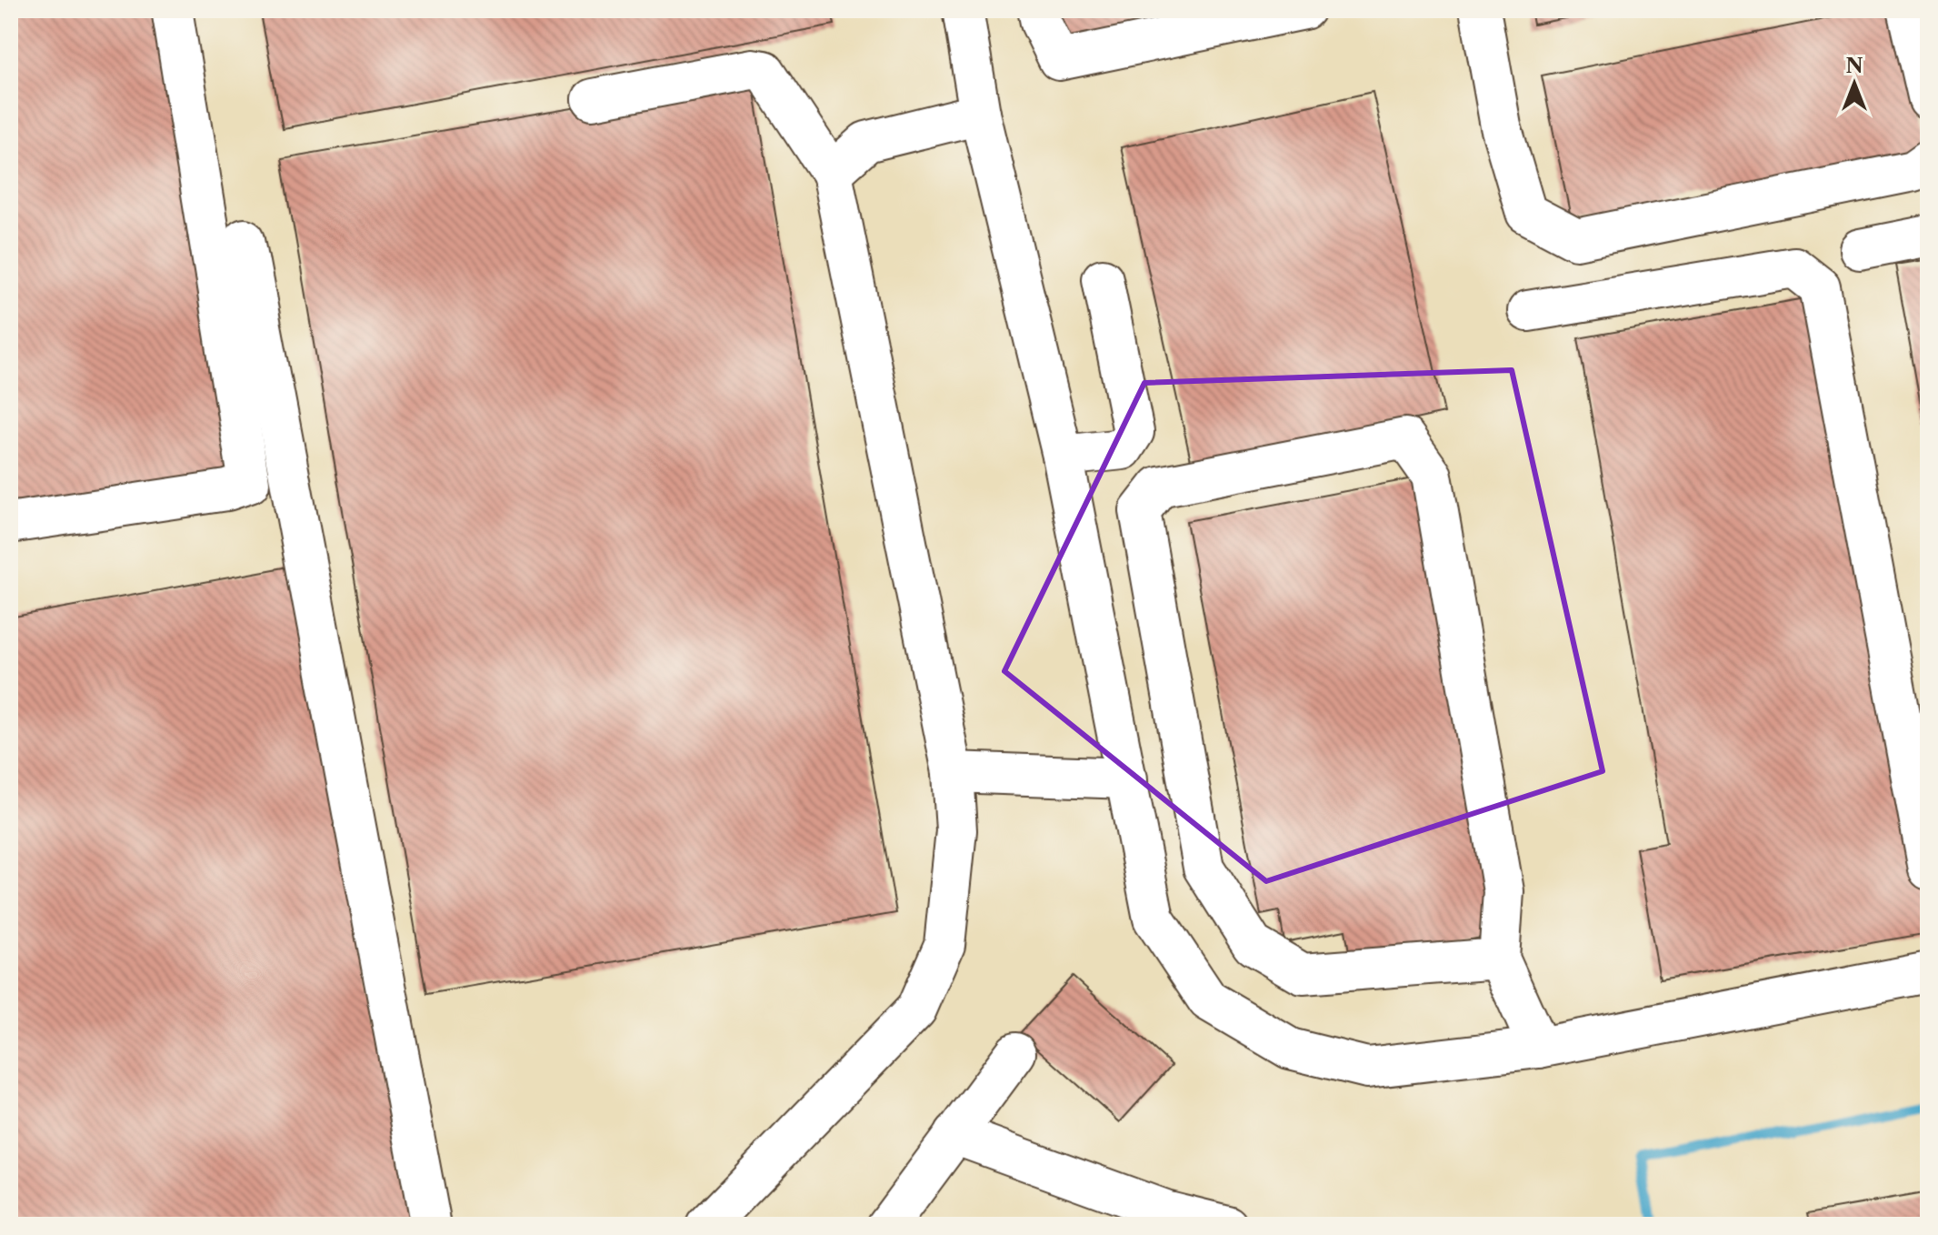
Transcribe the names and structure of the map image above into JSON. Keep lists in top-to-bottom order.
{
  "north": "top"
}
